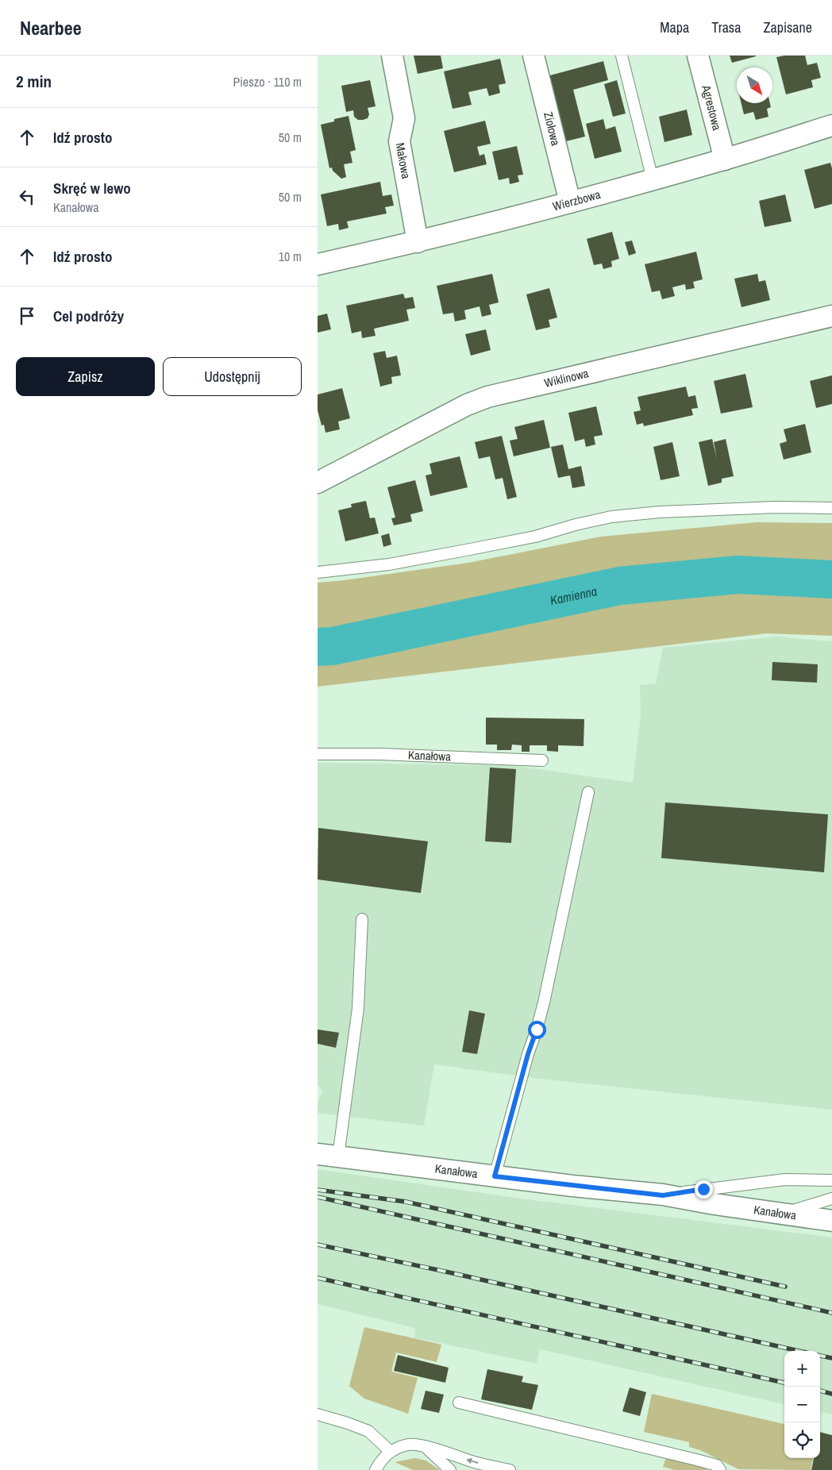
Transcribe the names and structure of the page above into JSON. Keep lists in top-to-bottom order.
{
  "streets": {
    "street": [
      "Agrestowa",
      "Ziołowa",
      "Makowa",
      "Wierzbowa",
      "Wiklinowa",
      "Kanałowa"
    ]
  },
  "crossings": [
    ["Agrestowa", "Wierzbowa"],
    ["Ziołowa", "Wierzbowa"],
    ["Makowa", "Wierzbowa"]
  ],
  "water": ["Kamienna"],
  "north": "bottom right",
  "page": {
    "header": "Nearbee",
    "nav": ["Mapa", "Trasa", "Zapisane"],
    "heading": ["2 min", "Pieszo · 110 m"],
    "list": [
      ["Idź prosto", "50 m"],
      ["Skręć w lewo", "Kanałowa", "50 m"],
      ["Idź prosto", "10 m"],
      "Cel podróży"
    ],
    "buttons": ["Zapisz", "Udostępnij"],
    "map_buttons": ["+", "−"]
  }
}
